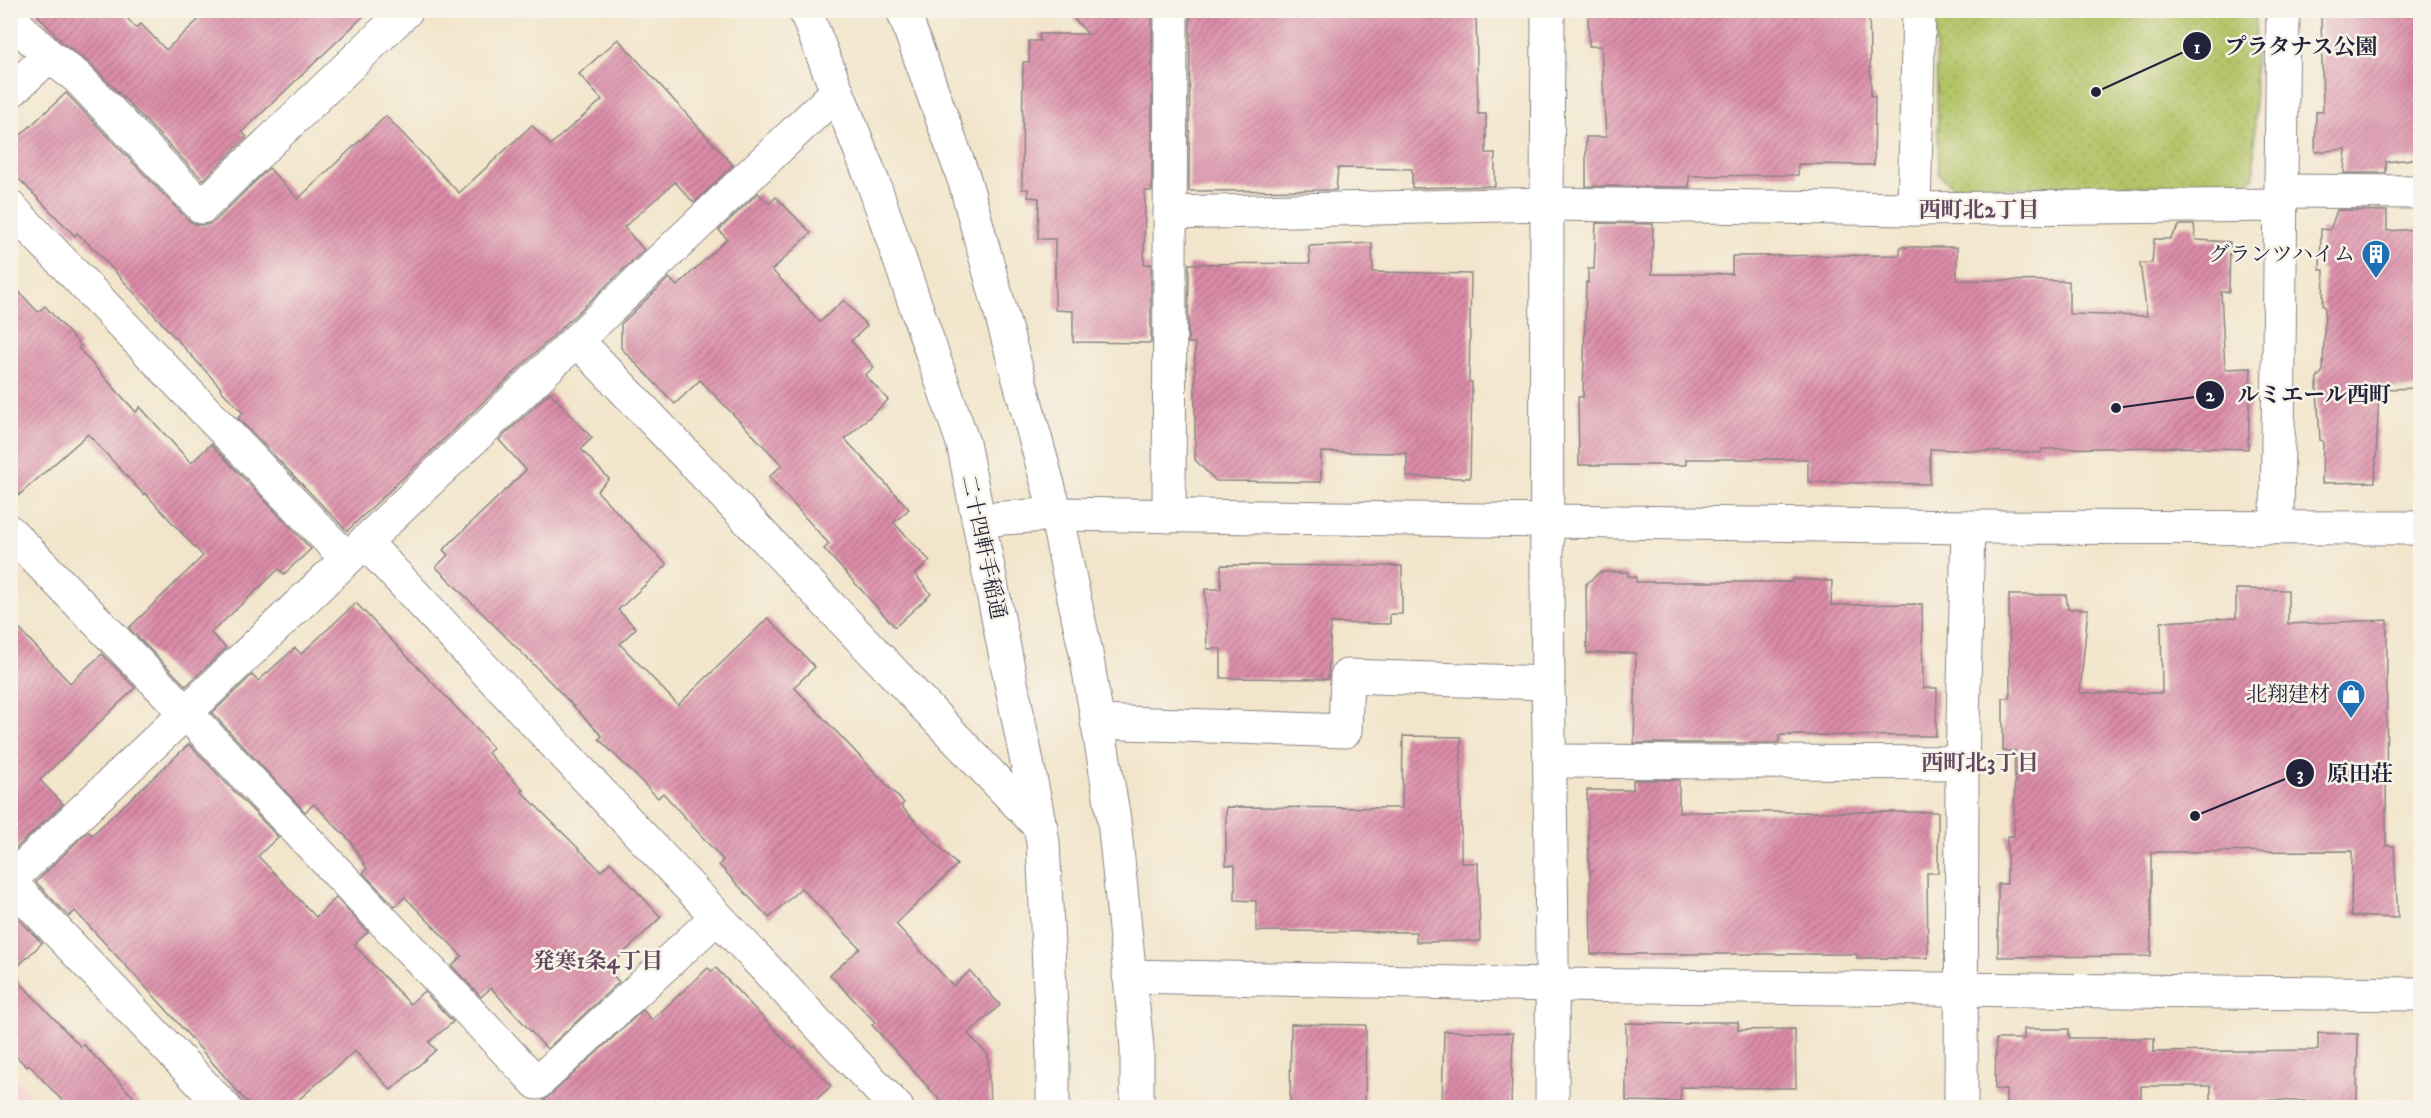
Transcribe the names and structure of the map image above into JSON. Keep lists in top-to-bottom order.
{
  "streets": {
    "street": ["二十四軒手稲通"]
  },
  "districts": ["西町北2丁目", "西町北3丁目", "発寒1条4丁目"],
  "places": {
    "other": ["プラタナス公園", "ルミエール西町", "原田荘"],
    "building": ["グランツハイム"],
    "shop": ["北翔建材"]
  }
}
